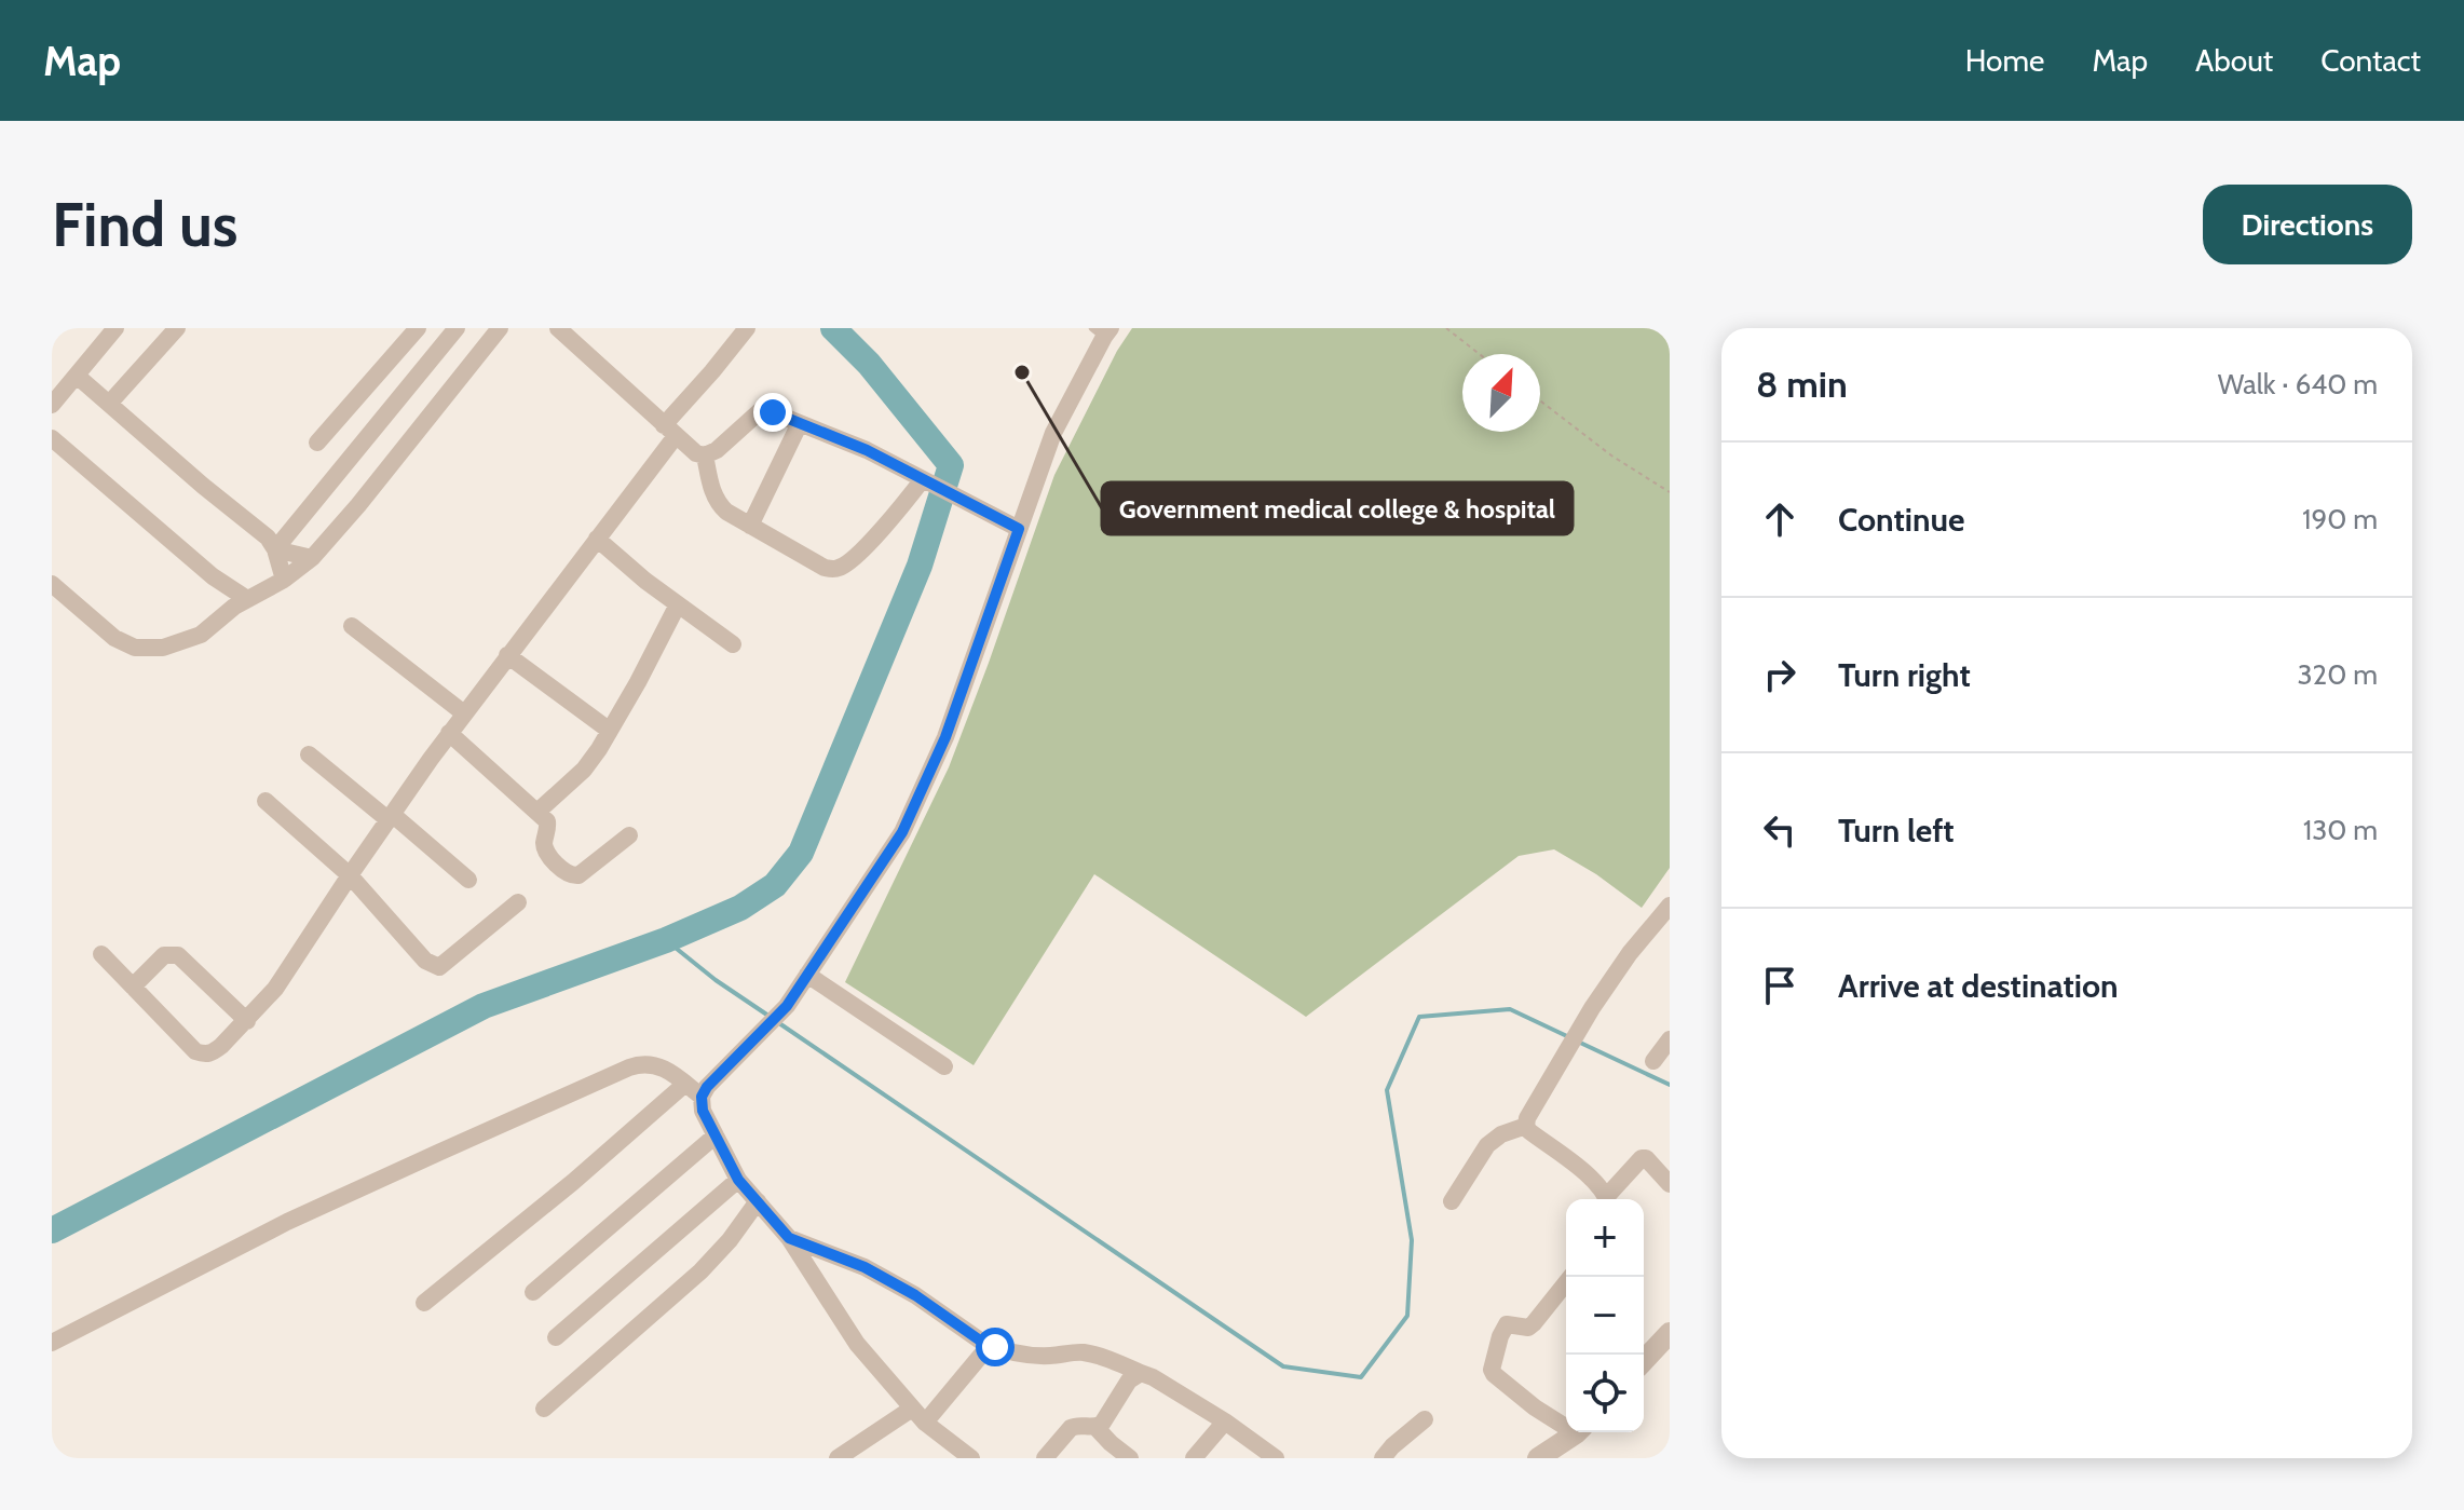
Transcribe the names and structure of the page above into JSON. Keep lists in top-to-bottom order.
{
  "places": ["Government medical college & hospital"],
  "north": "top right",
  "page": {
    "header": "Map",
    "nav": [
      "Home",
      "Map",
      "About",
      "Contact"
    ],
    "buttons": "Directions",
    "title": "Find us",
    "heading": ["8 min", "Walk · 640 m"],
    "list": [
      ["Continue", "190 m"],
      ["Turn right", "320 m"],
      ["Turn left", "130 m"],
      "Arrive at destination"
    ],
    "map_buttons": ["+", "−"]
  }
}
